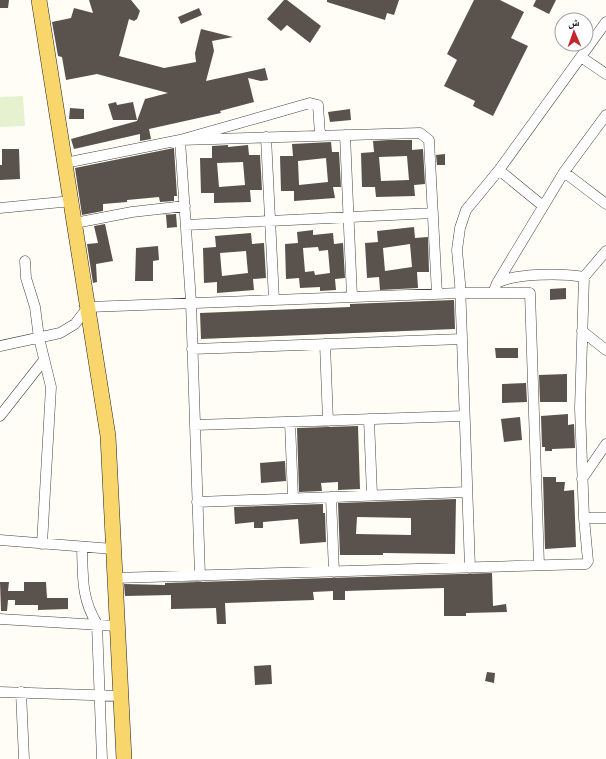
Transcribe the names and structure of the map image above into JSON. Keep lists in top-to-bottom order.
{
  "north": "top"
}
